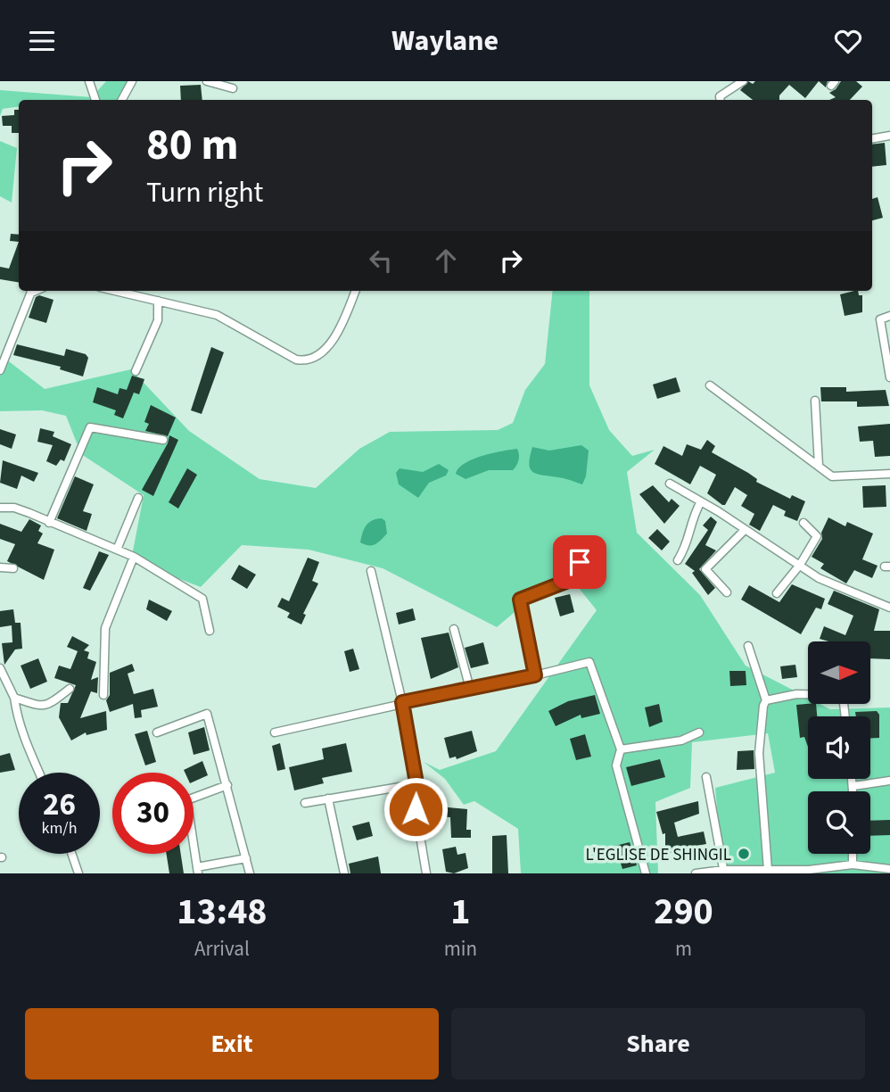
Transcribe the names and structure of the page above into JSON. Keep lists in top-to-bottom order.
{
  "places": ["L'EGLISE DE SHINGIL"],
  "north": "right",
  "page": {
    "header": "Waylane",
    "turn": ["80 m", "Turn right"],
    "speed": "26 km/h",
    "limit": "30",
    "eta": [
      "13:48",
      "Arrival",
      "1",
      "min",
      "290",
      "m"
    ],
    "buttons": ["Exit", "Share"]
  }
}
